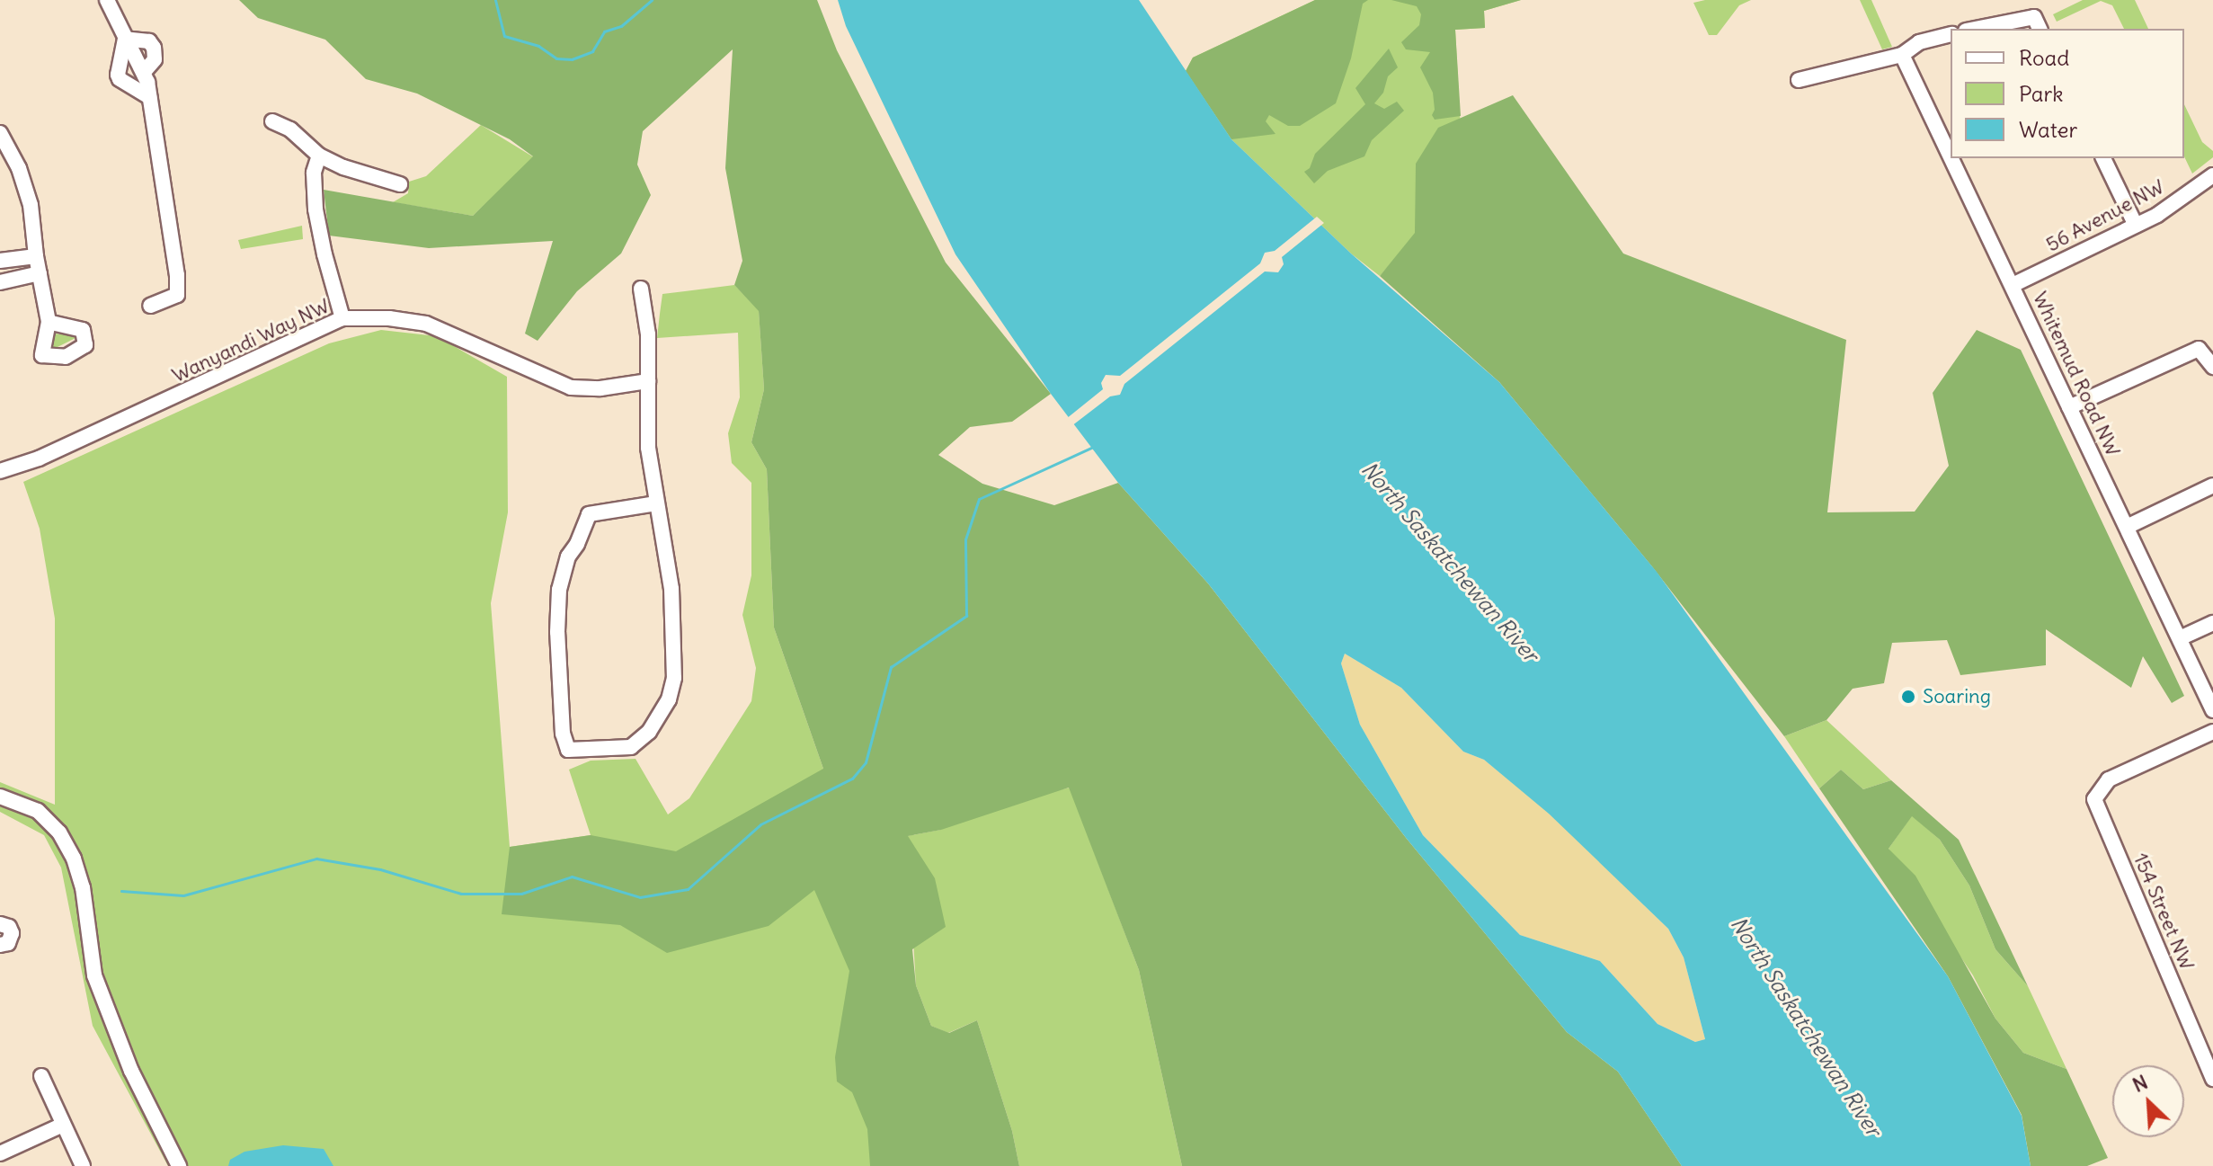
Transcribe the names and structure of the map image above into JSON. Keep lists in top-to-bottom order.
{
  "streets": {
    "street": [
      "56 Avenue NW",
      "Wanyandi Way NW",
      "Whitemud Road NW",
      "154 Street NW"
    ]
  },
  "crossings": [
    ["56 Avenue NW", "Whitemud Road NW"]
  ],
  "water": ["North Saskatchewan River"],
  "places": ["Soaring"],
  "legend": ["Road", "Park", "Water"],
  "north": "top left"
}
